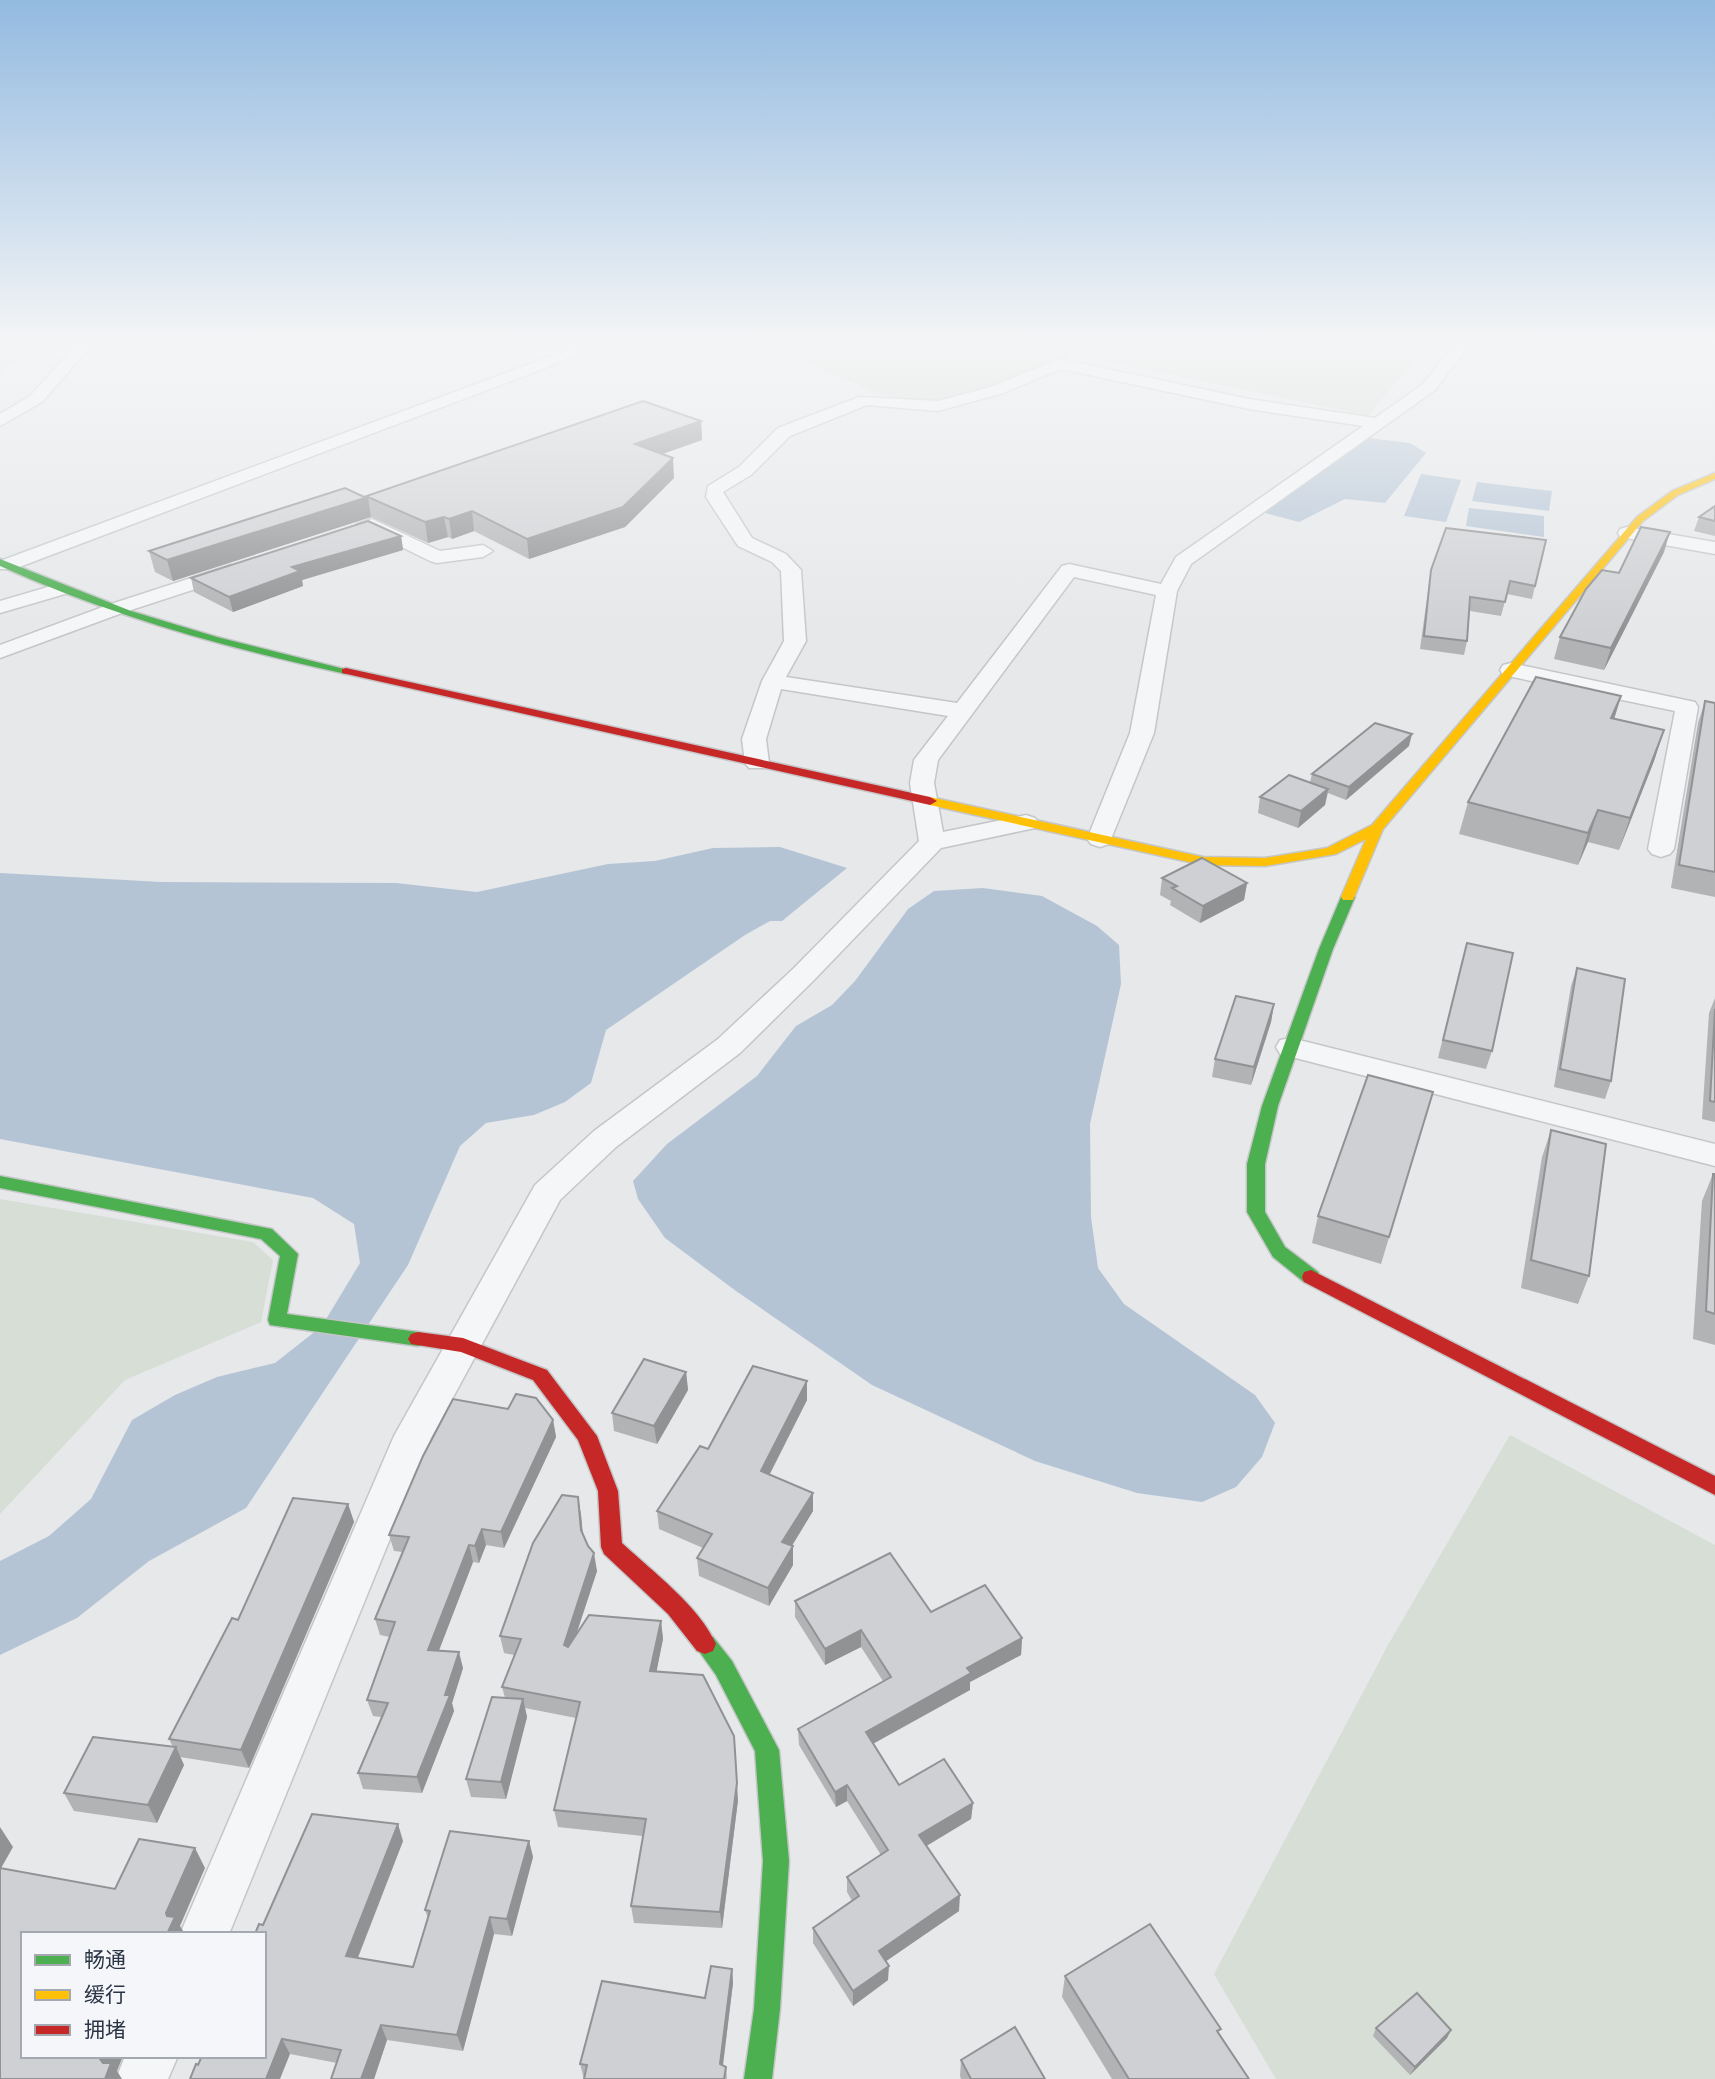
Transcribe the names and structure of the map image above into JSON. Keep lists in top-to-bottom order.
{
  "legend": ["畅通", "缓行", "拥堵"]
}
